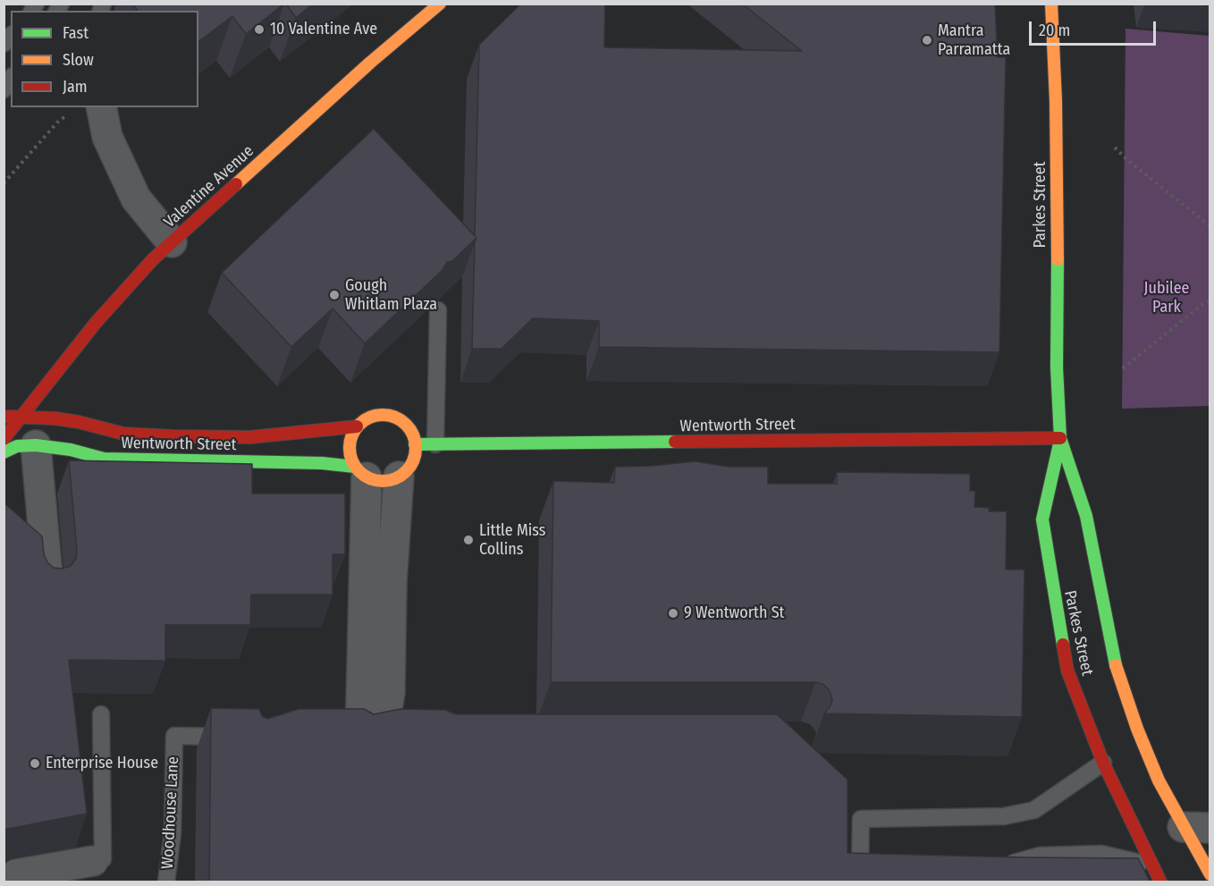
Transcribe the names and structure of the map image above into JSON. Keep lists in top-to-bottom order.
{
  "streets": {
    "street": ["Valentine Avenue", "Parkes Street", "Wentworth Street"],
    "lane": ["Woodhouse Lane"]
  },
  "crossings": [
    ["Valentine Avenue", "Wentworth Street"],
    ["Parkes Street", "Wentworth Street"]
  ],
  "parks": ["Jubilee Park"],
  "places": [
    "10 Valentine Ave",
    "Mantra Parramatta",
    "Gough Whitlam Plaza",
    "Little Miss Collins",
    "9 Wentworth St",
    "Enterprise House"
  ],
  "legend": ["Fast", "Slow", "Jam"],
  "scale_bar": "20 m"
}
